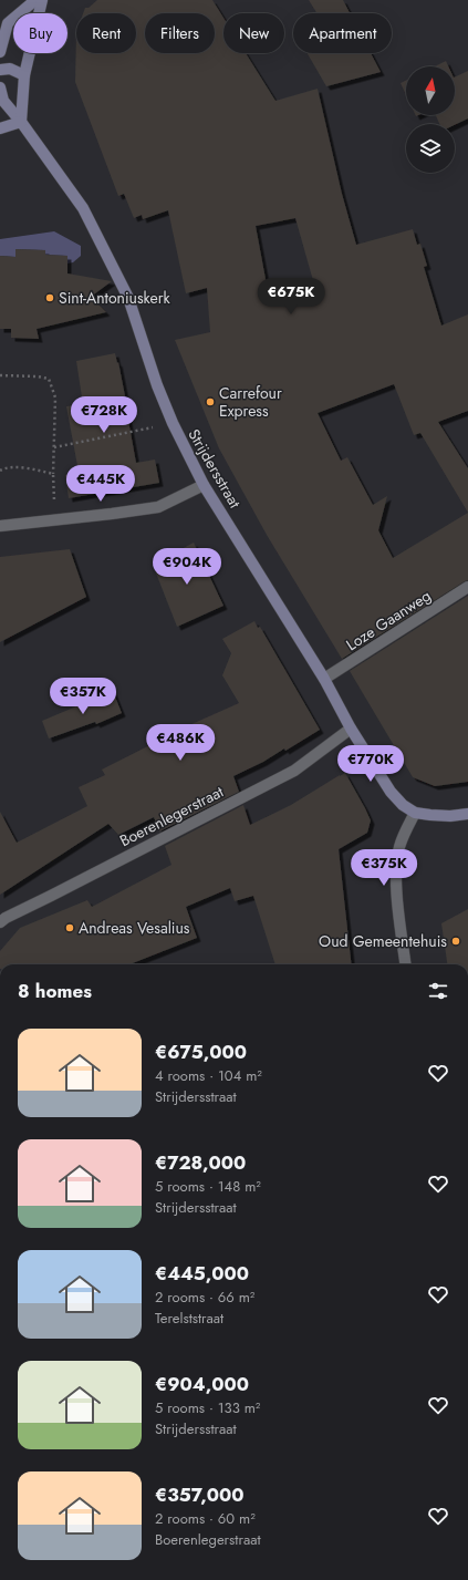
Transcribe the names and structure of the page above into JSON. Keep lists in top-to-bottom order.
{
  "streets": {
    "street": ["Strijdersstraat", "Loze Gaanweg", "Boerenlegerstraat"]
  },
  "crossings": [
    ["Strijdersstraat", "Loze Gaanweg"],
    ["Strijdersstraat", "Boerenlegerstraat"]
  ],
  "places": [
    "Sint-Antoniuskerk",
    "Carrefour Express",
    "Andreas Vesalius",
    "Oud Gemeentehuis"
  ],
  "north": "top",
  "page": {
    "chip": [
      "Buy",
      "Rent",
      "Filters",
      "New",
      "Apartment"
    ],
    "price": [
      "€675K",
      "€728K",
      "€445K",
      "€904K",
      "€357K",
      "€486K",
      "€770K",
      "€375K"
    ],
    "heading": "8 homes",
    "list": [
      {
        "name": "€675,000",
        "note": "4 rooms · 104 m² · Strijdersstraat"
      },
      {
        "name": "€728,000",
        "note": "5 rooms · 148 m² · Strijdersstraat"
      },
      {
        "name": "€445,000",
        "note": "2 rooms · 66 m² · Terelststraat"
      },
      {
        "name": "€904,000",
        "note": "5 rooms · 133 m² · Strijdersstraat"
      },
      {
        "name": "€357,000",
        "note": "2 rooms · 60 m² · Boerenlegerstraat"
      }
    ]
  }
}
